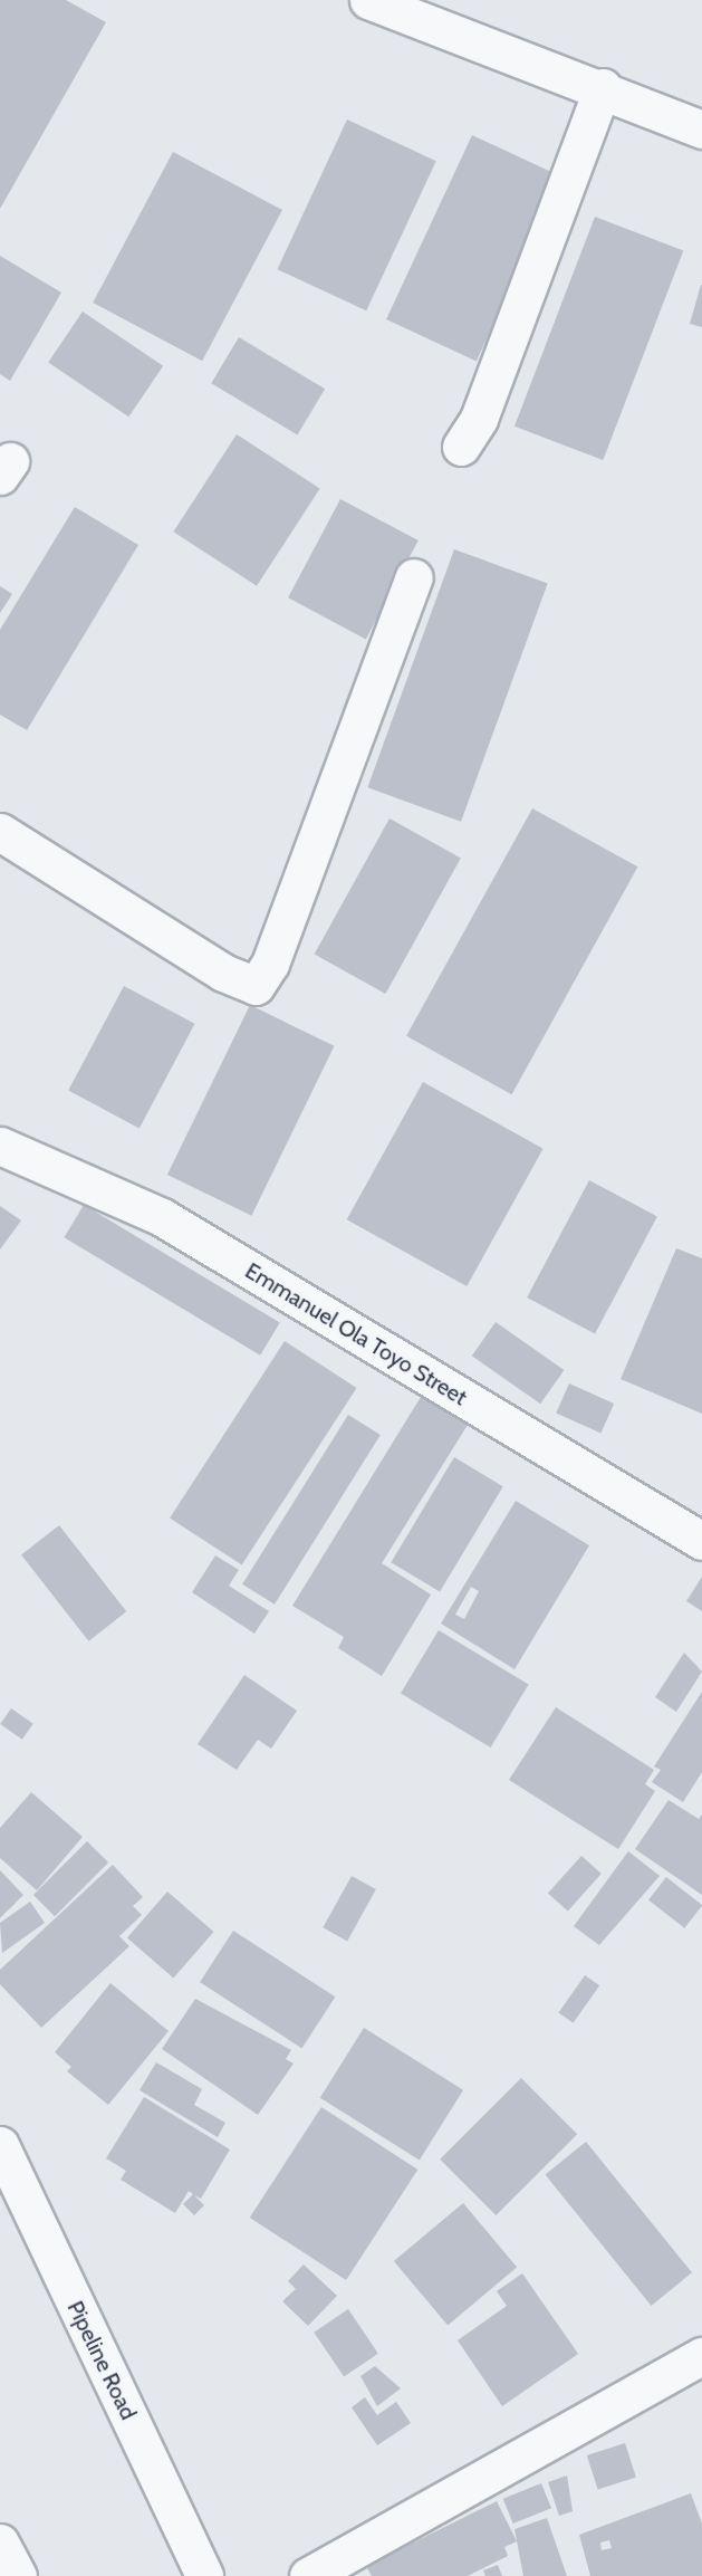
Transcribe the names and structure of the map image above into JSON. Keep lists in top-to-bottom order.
{
  "streets": {
    "street": ["Emmanuel Ola Toyo Street", "Pipeline Road"]
  }
}
